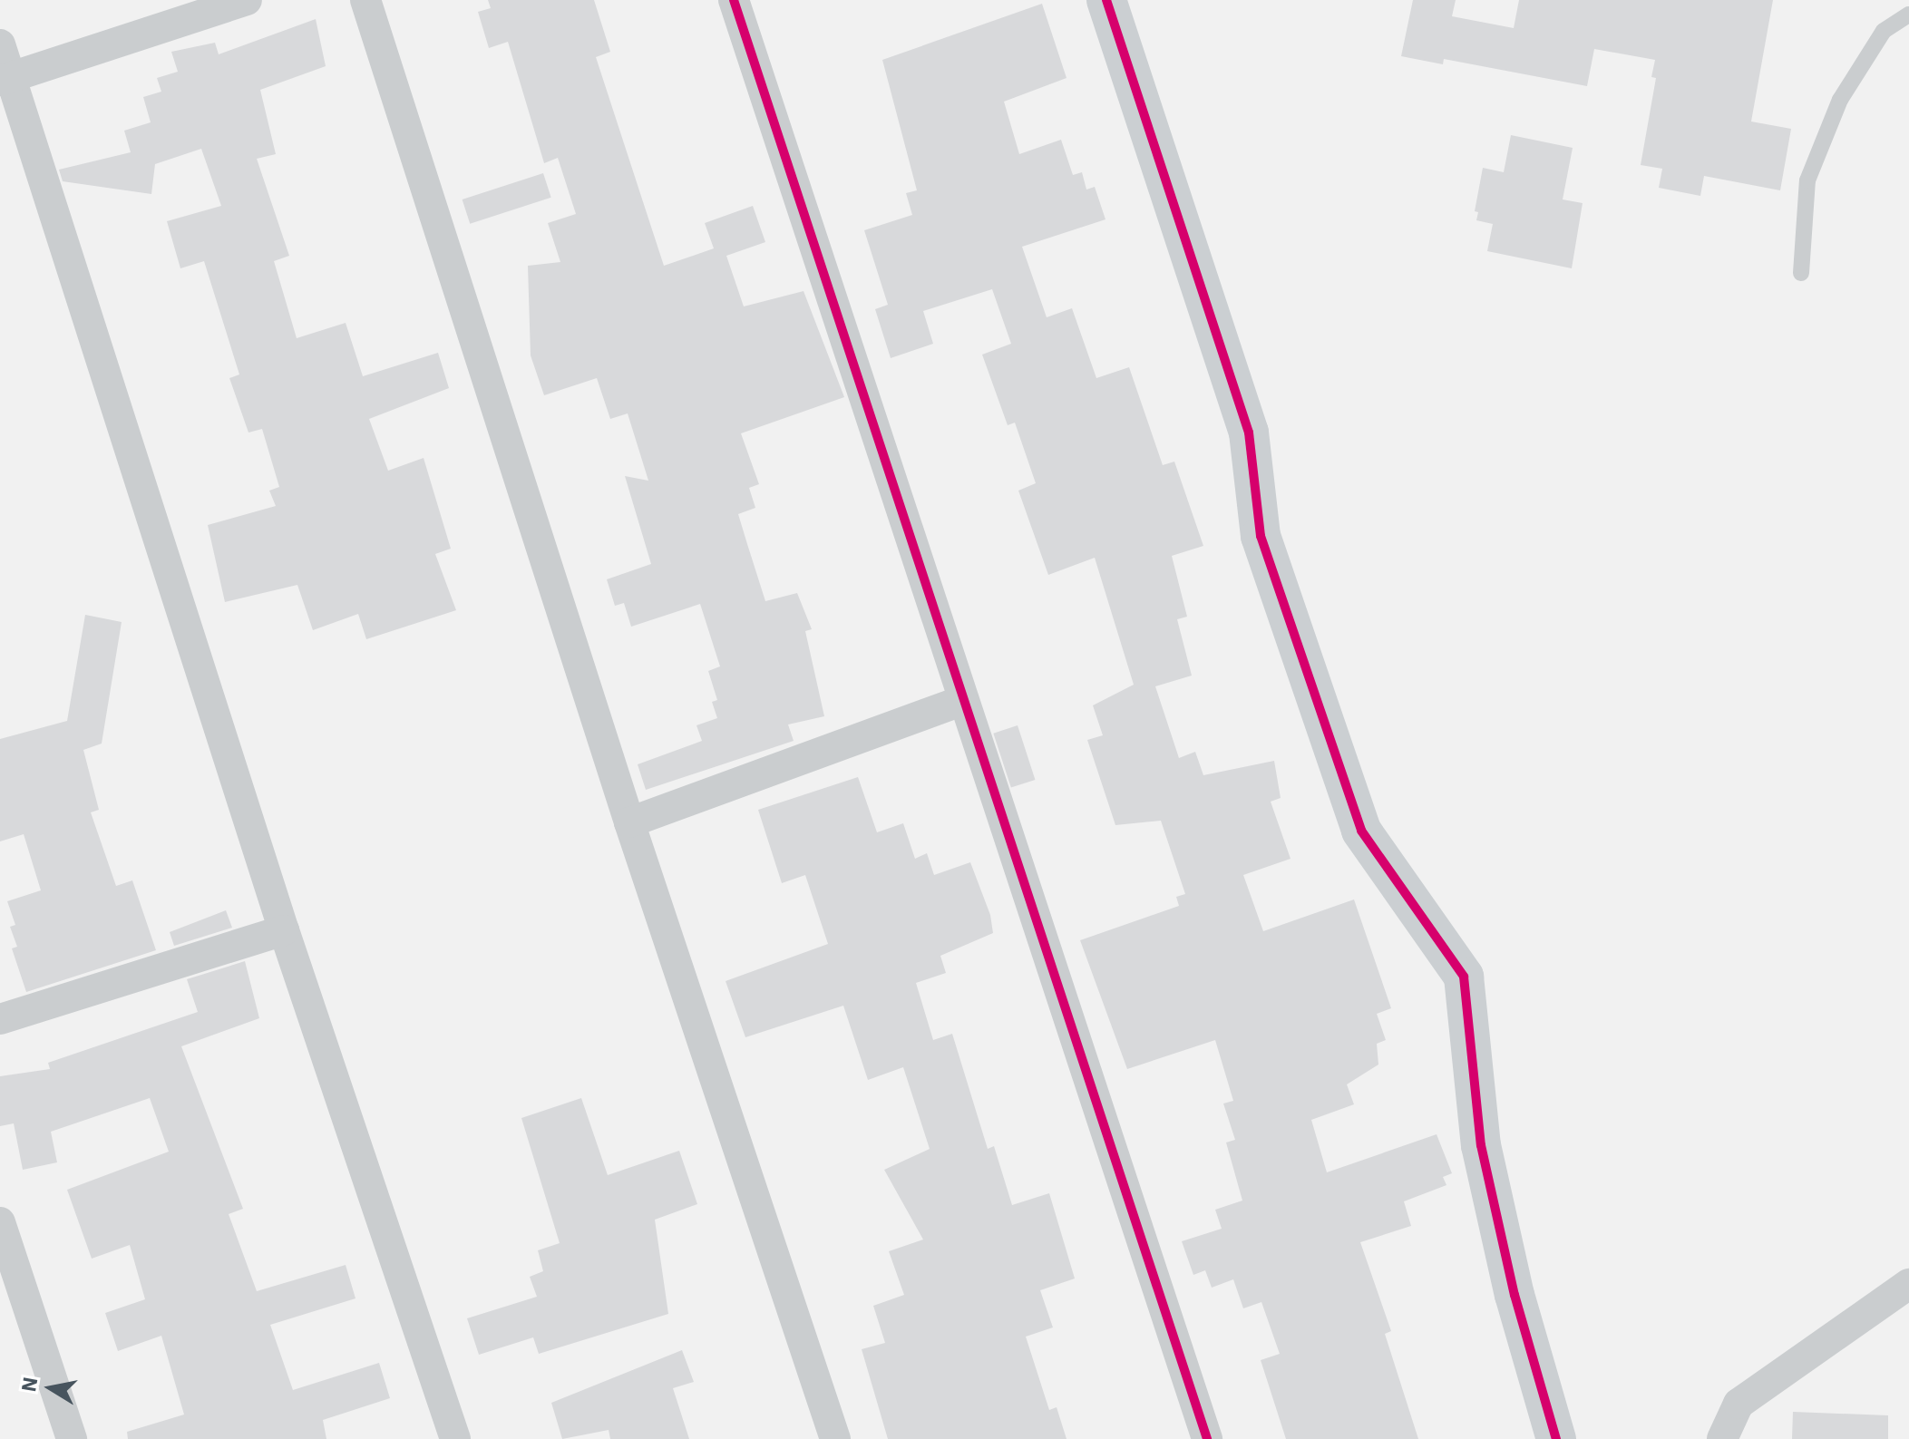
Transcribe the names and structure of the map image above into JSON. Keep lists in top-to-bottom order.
{
  "north": "left"
}
